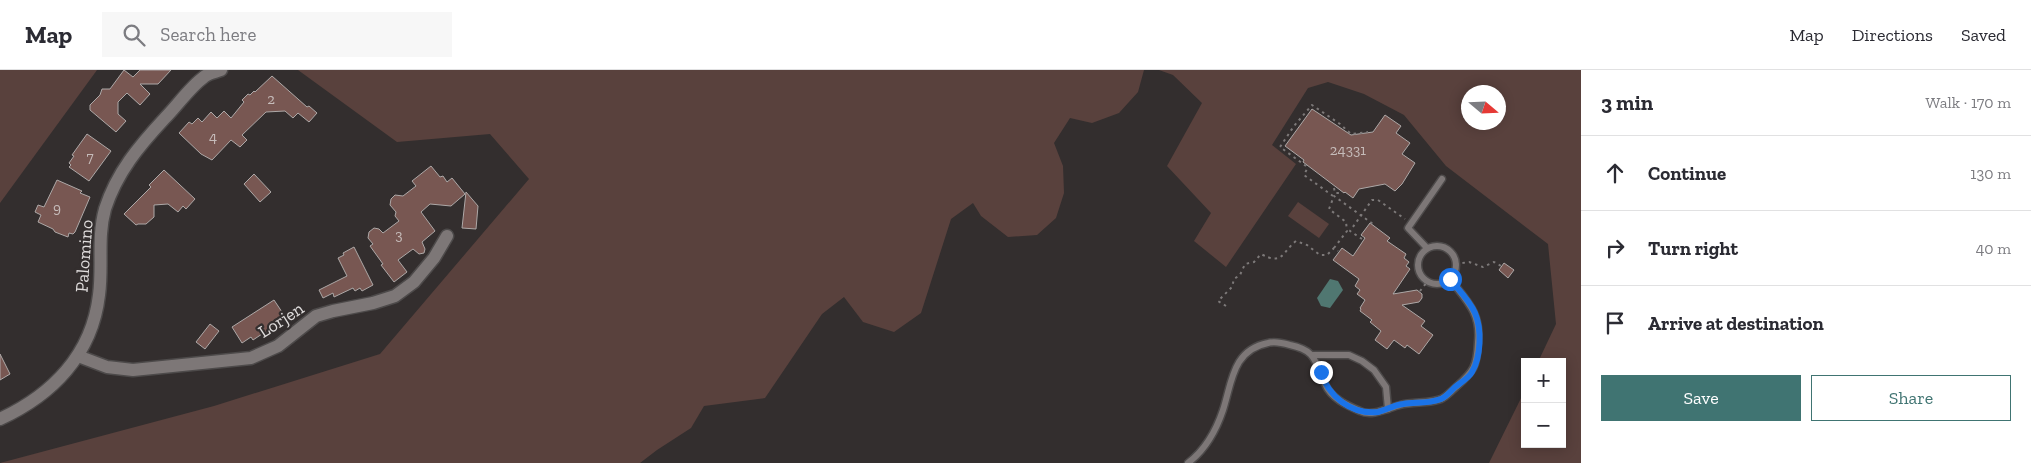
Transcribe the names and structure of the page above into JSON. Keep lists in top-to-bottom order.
{
  "streets": {
    "street": ["Palomino", "Lorjen"]
  },
  "crossings": [
    ["Palomino", "Lorjen"]
  ],
  "house_numbers": [
    "2",
    "4",
    "24331",
    "7",
    "9",
    "3"
  ],
  "north": "right",
  "page": {
    "header": "Map",
    "search": "Search here",
    "nav": ["Map", "Directions", "Saved"],
    "heading": ["3 min", "Walk · 170 m"],
    "list": [
      ["Continue", "130 m"],
      ["Turn right", "40 m"],
      "Arrive at destination"
    ],
    "map_buttons": ["+", "−"],
    "buttons": ["Save", "Share"]
  }
}
